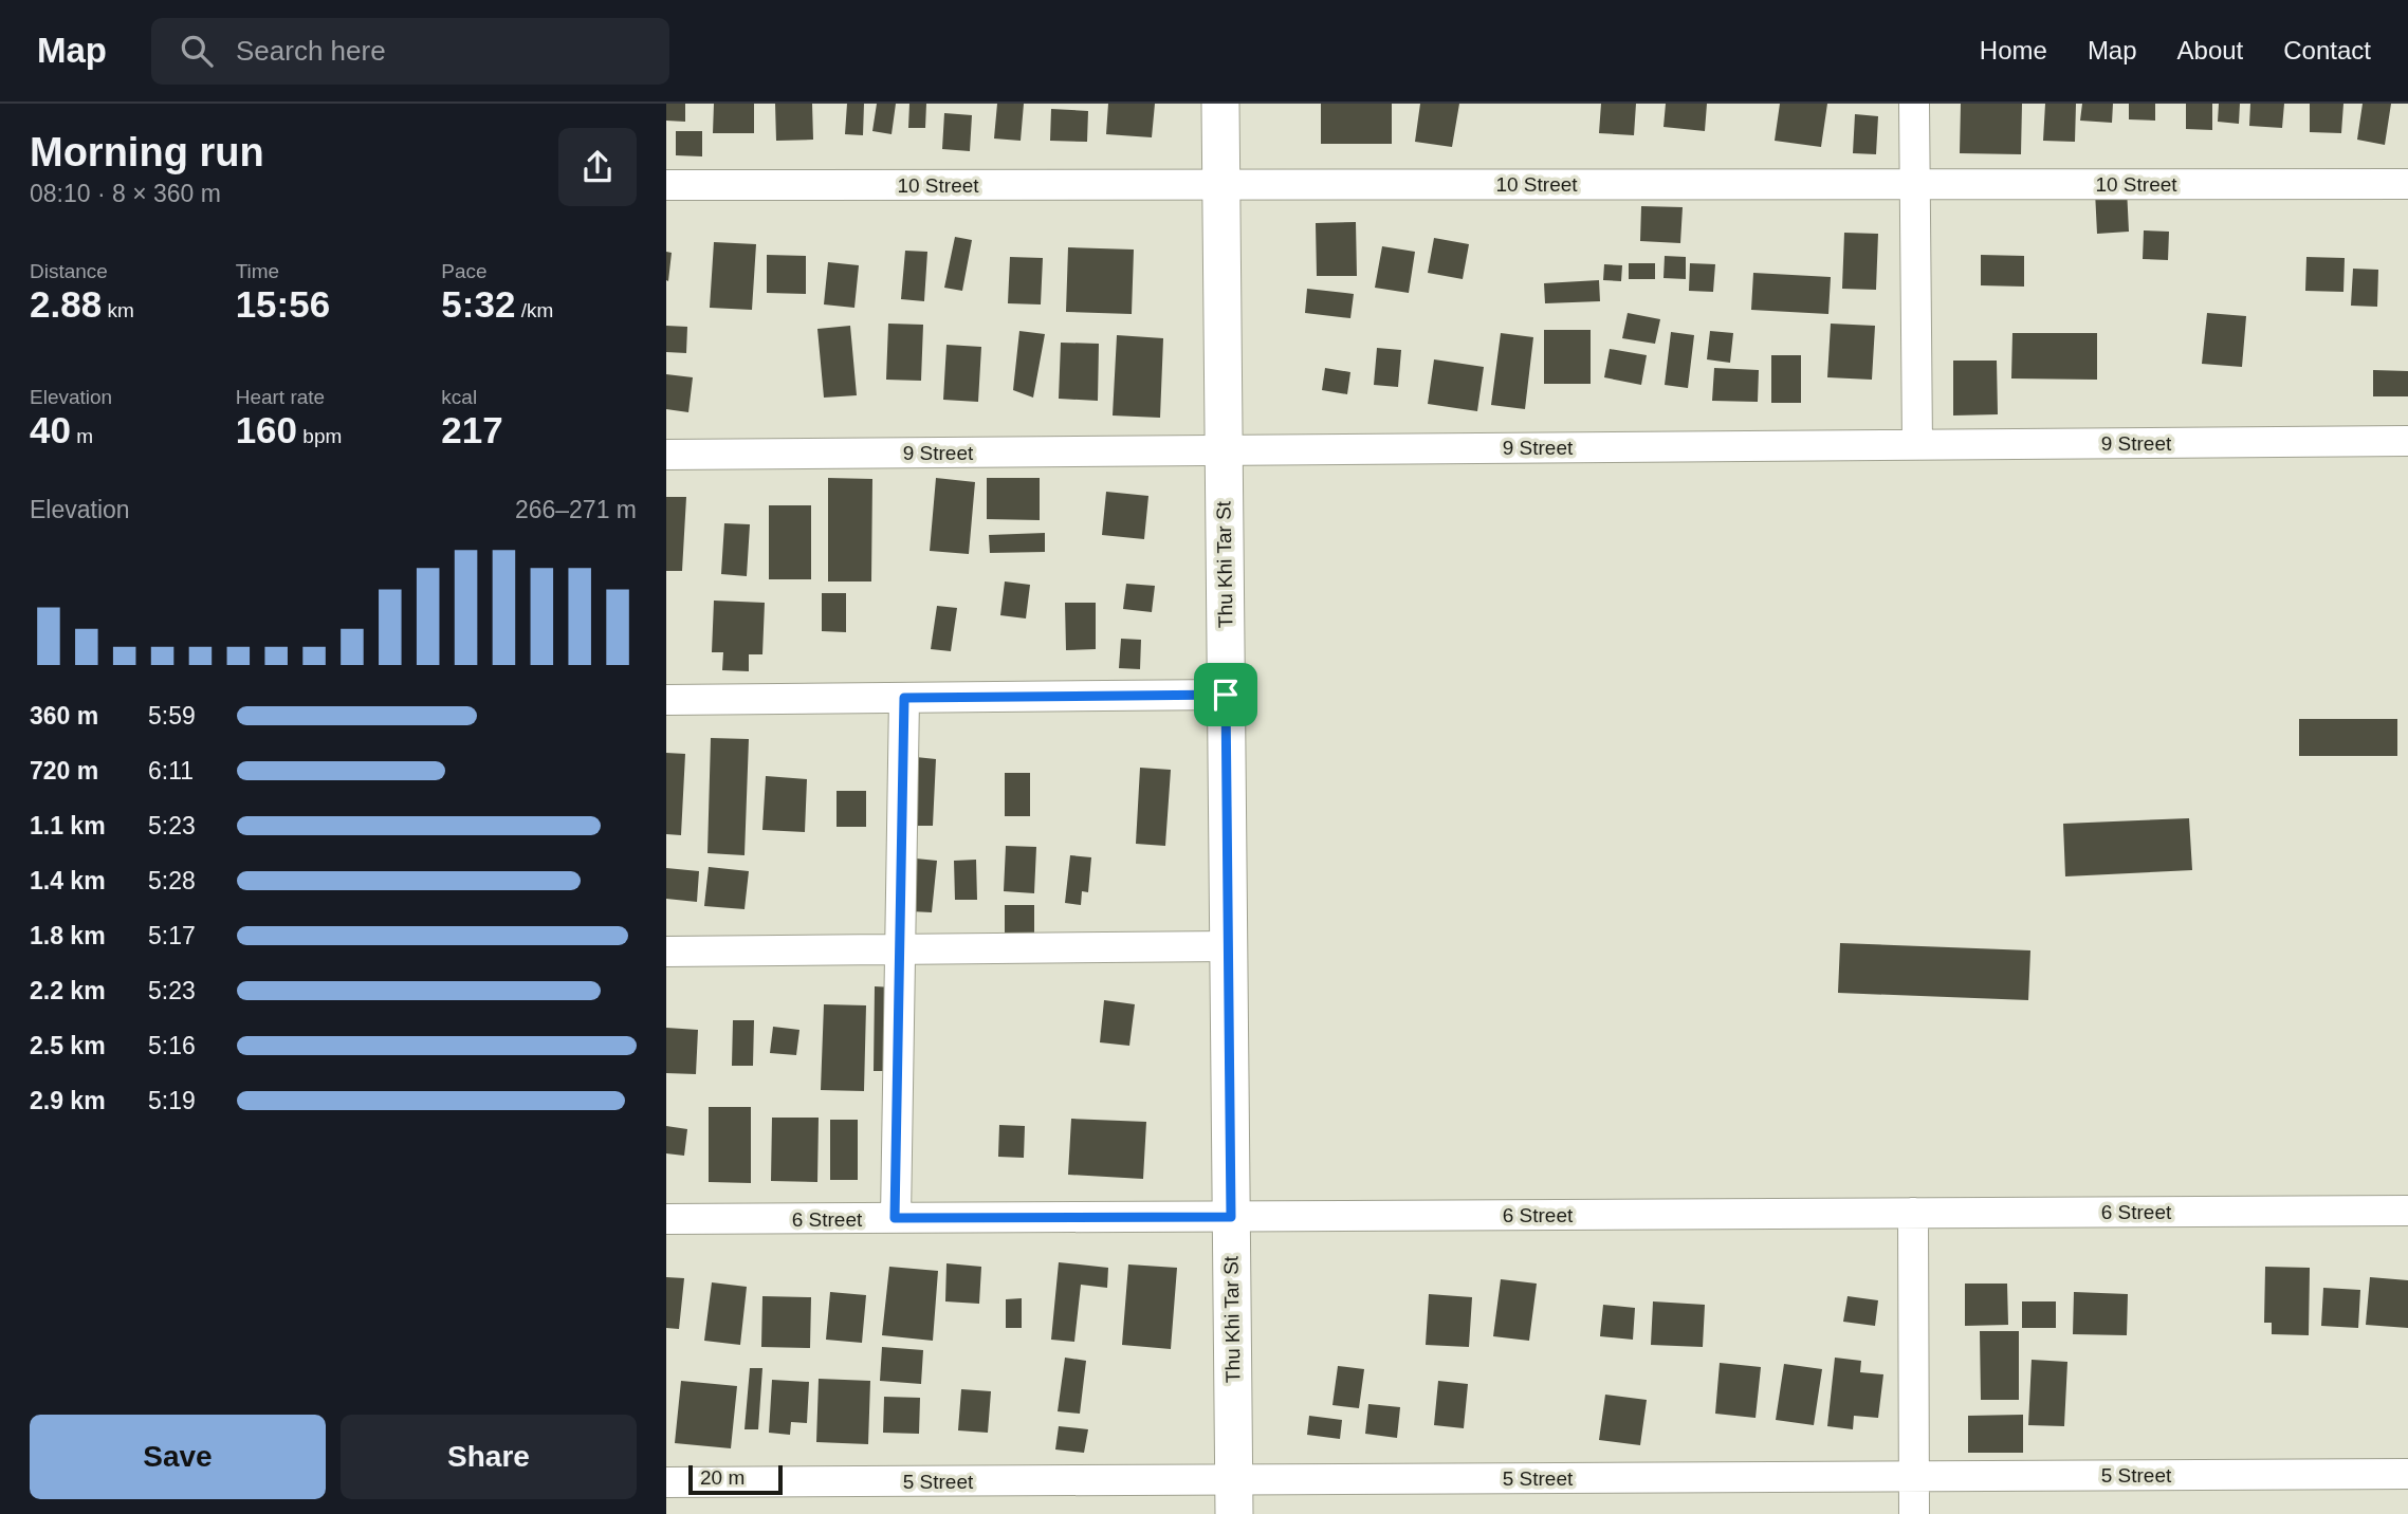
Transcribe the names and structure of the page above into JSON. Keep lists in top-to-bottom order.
{
  "streets": {
    "street": [
      "10 Street",
      "9 Street",
      "Thu Khi Tar St",
      "6 Street",
      "5 Street"
    ]
  },
  "crossings": [
    ["10 Street", "Thu Khi Tar St"],
    ["9 Street", "Thu Khi Tar St"],
    ["Thu Khi Tar St", "6 Street"],
    ["Thu Khi Tar St", "5 Street"]
  ],
  "scale_bar": "20 m",
  "page": {
    "header": "Map",
    "search": "Search here",
    "nav": [
      "Home",
      "Map",
      "About",
      "Contact"
    ],
    "heading": ["Morning run", "08:10 · 8 × 360 m"],
    "stats": [
      ["Distance", "2.88 km"],
      ["Time", "15:56"],
      ["Pace", "5:32 /km"],
      ["Elevation", "40 m"],
      ["Heart rate", "160 bpm"],
      ["kcal", "217"]
    ],
    "chart": ["Elevation", "266–271 m"],
    "list": [
      {
        "name": "360 m",
        "note": "5:59"
      },
      {
        "name": "720 m",
        "note": "6:11"
      },
      {
        "name": "1.1 km",
        "note": "5:23"
      },
      {
        "name": "1.4 km",
        "note": "5:28"
      },
      {
        "name": "1.8 km",
        "note": "5:17"
      },
      {
        "name": "2.2 km",
        "note": "5:23"
      },
      {
        "name": "2.5 km",
        "note": "5:16"
      },
      {
        "name": "2.9 km",
        "note": "5:19"
      }
    ],
    "buttons": ["Save", "Share"],
    "scale": "20 m"
  }
}
